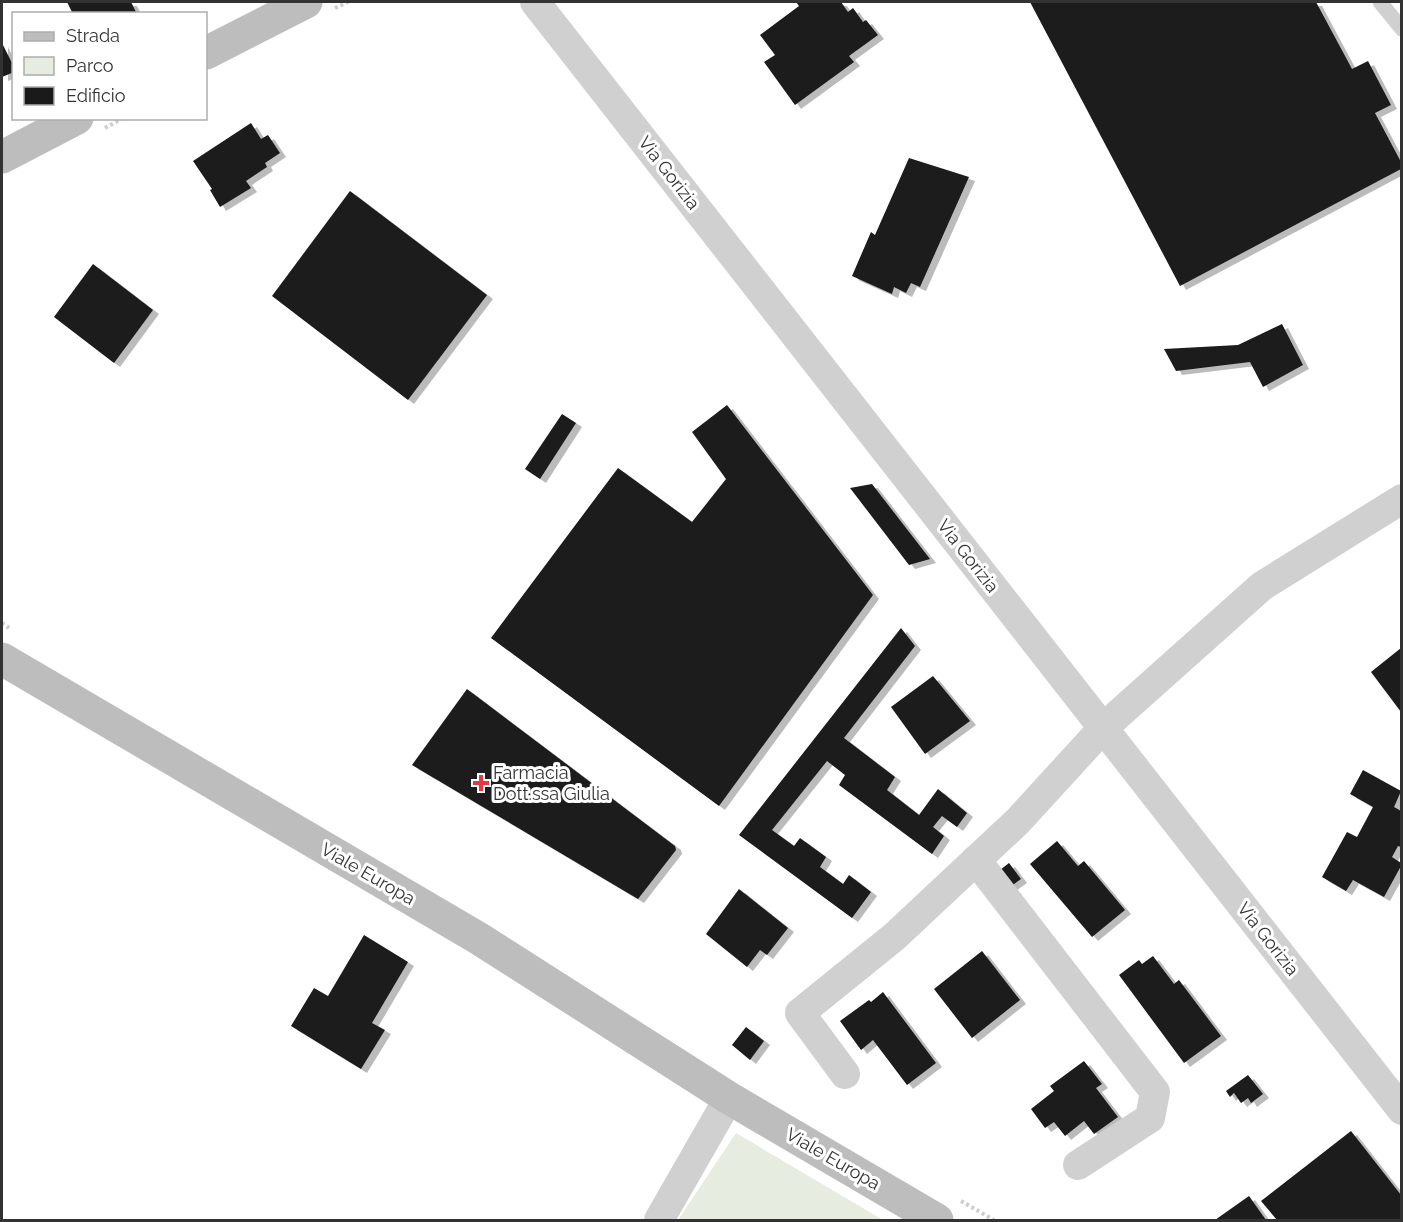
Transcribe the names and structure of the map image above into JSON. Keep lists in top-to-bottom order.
{
  "streets": {
    "main road": ["Viale Europa"],
    "street": ["Via Gorizia"]
  },
  "places": {
    "health": ["Farmacia Dott.ssa Giulia"]
  },
  "legend": ["Strada", "Parco", "Edificio"]
}
